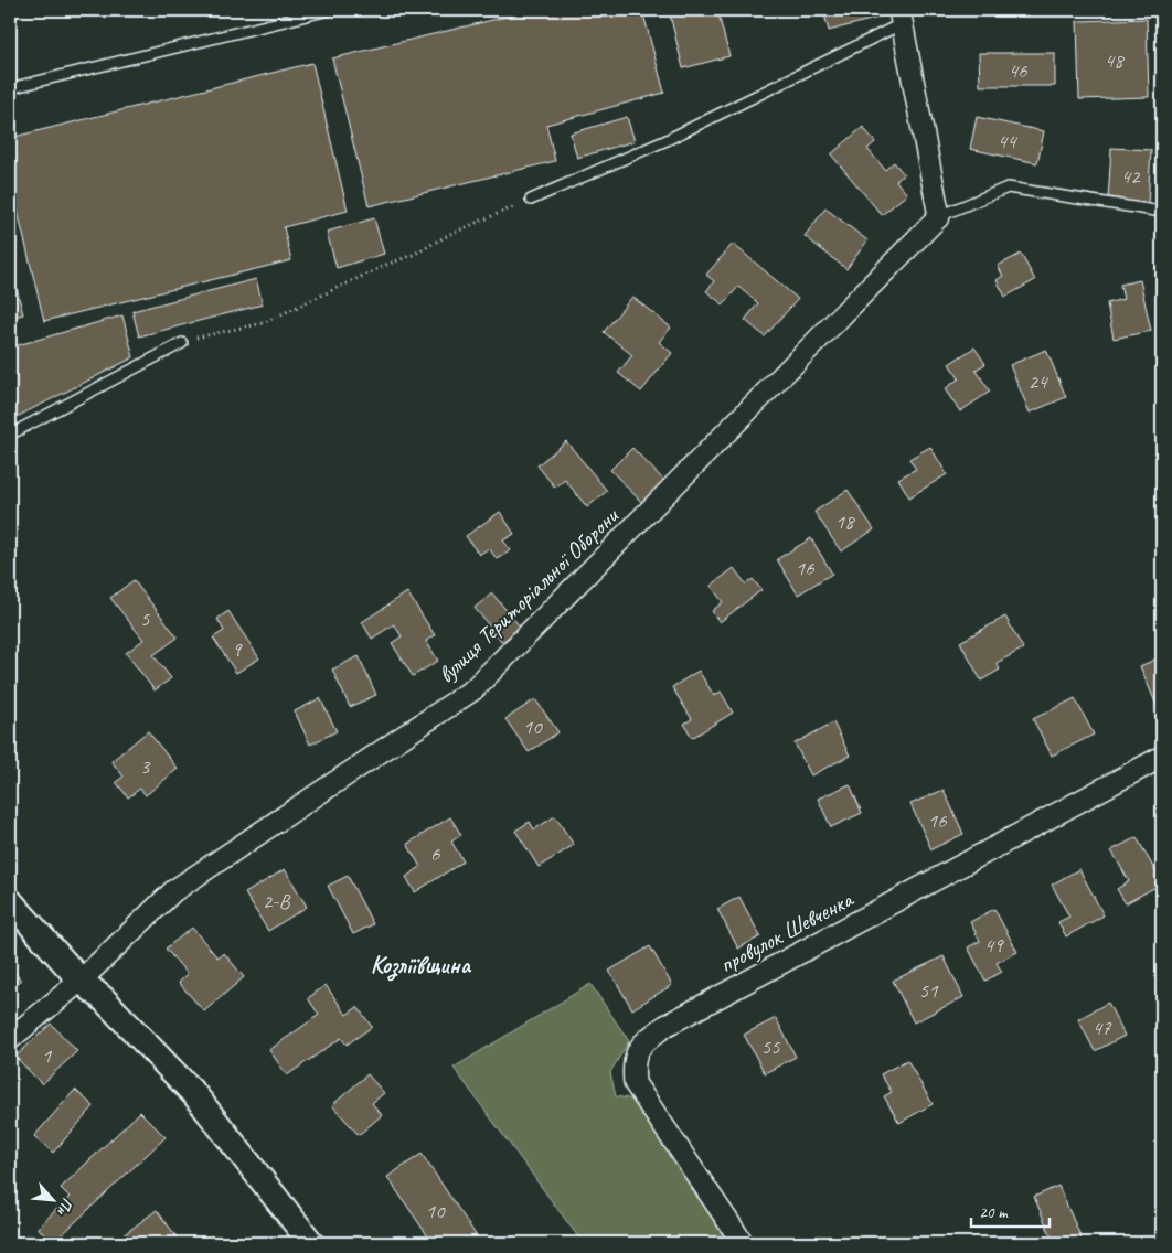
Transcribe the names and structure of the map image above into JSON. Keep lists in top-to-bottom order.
{
  "streets": {
    "street": ["вулиця Територіальної Оборони", "провулок Шевченка"]
  },
  "districts": ["Козліївщина"],
  "house_numbers": [
    "48",
    "46",
    "44",
    "42",
    "24",
    "18",
    "16",
    "5",
    "9",
    "10",
    "3",
    "16",
    "6",
    "2-В",
    "49",
    "51",
    "47",
    "55",
    "1",
    "10"
  ],
  "scale_bar": "20 m",
  "north": "bottom right"
}
